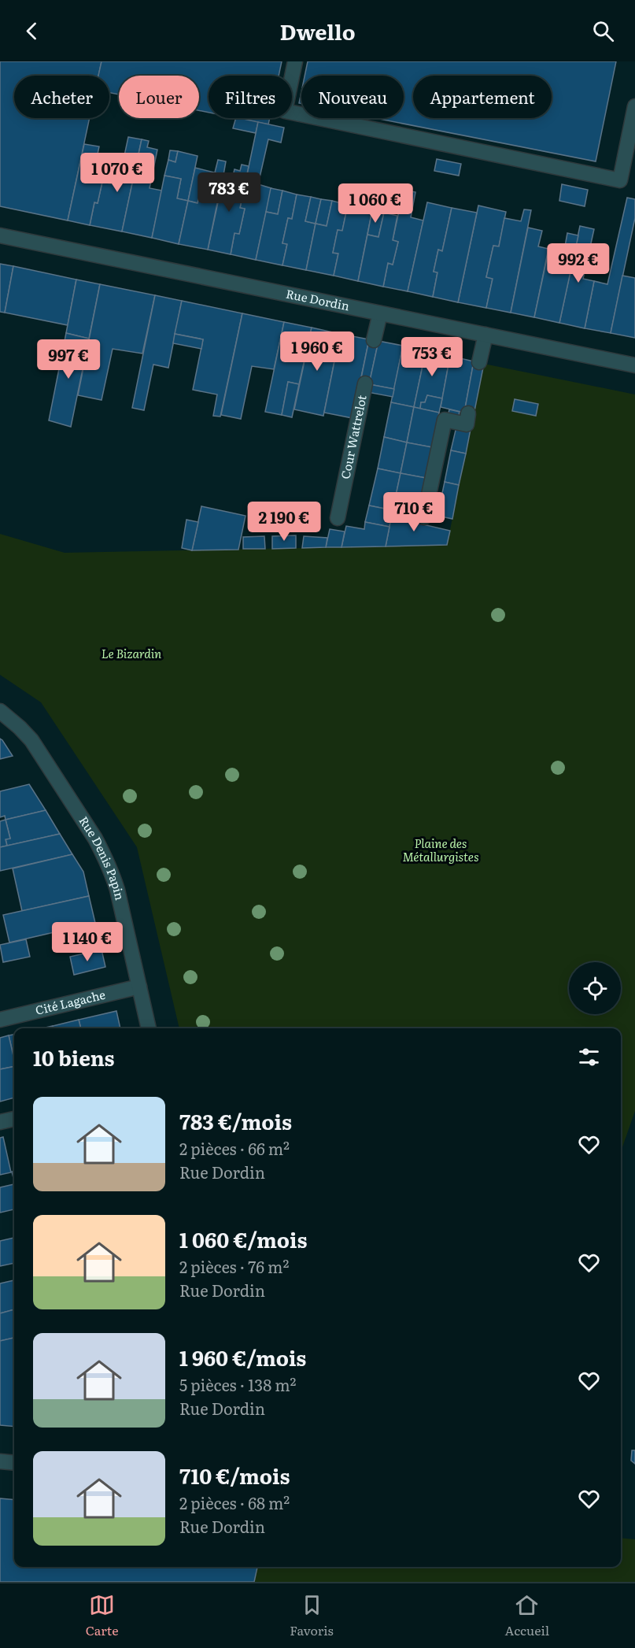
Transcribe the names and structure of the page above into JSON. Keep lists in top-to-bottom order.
{
  "streets": {
    "street": [
      "Rue Dordin",
      "Cour Wattrelot",
      "Rue Denis Papin",
      "Cité Lagache"
    ]
  },
  "crossings": [
    ["Rue Denis Papin", "Cité Lagache"]
  ],
  "parks": ["Le Bizardin", "Plaine des Métallurgistes"],
  "page": {
    "header": "Dwello",
    "chip": [
      "Acheter",
      "Louer",
      "Filtres",
      "Nouveau",
      "Appartement"
    ],
    "price": [
      "1 070 €",
      "783 €",
      "1 060 €",
      "992 €",
      "1 960 €",
      "753 €",
      "997 €",
      "710 €",
      "2 190 €",
      "1 140 €"
    ],
    "heading": "10 biens",
    "list": [
      {
        "name": "783 €/mois",
        "note": "2 pièces · 66 m² · Rue Dordin"
      },
      {
        "name": "1 060 €/mois",
        "note": "2 pièces · 76 m² · Rue Dordin"
      },
      {
        "name": "1 960 €/mois",
        "note": "5 pièces · 138 m² · Rue Dordin"
      },
      {
        "name": "710 €/mois",
        "note": "2 pièces · 68 m² · Rue Dordin"
      }
    ],
    "tabs": ["Carte", "Favoris", "Accueil"]
  }
}
